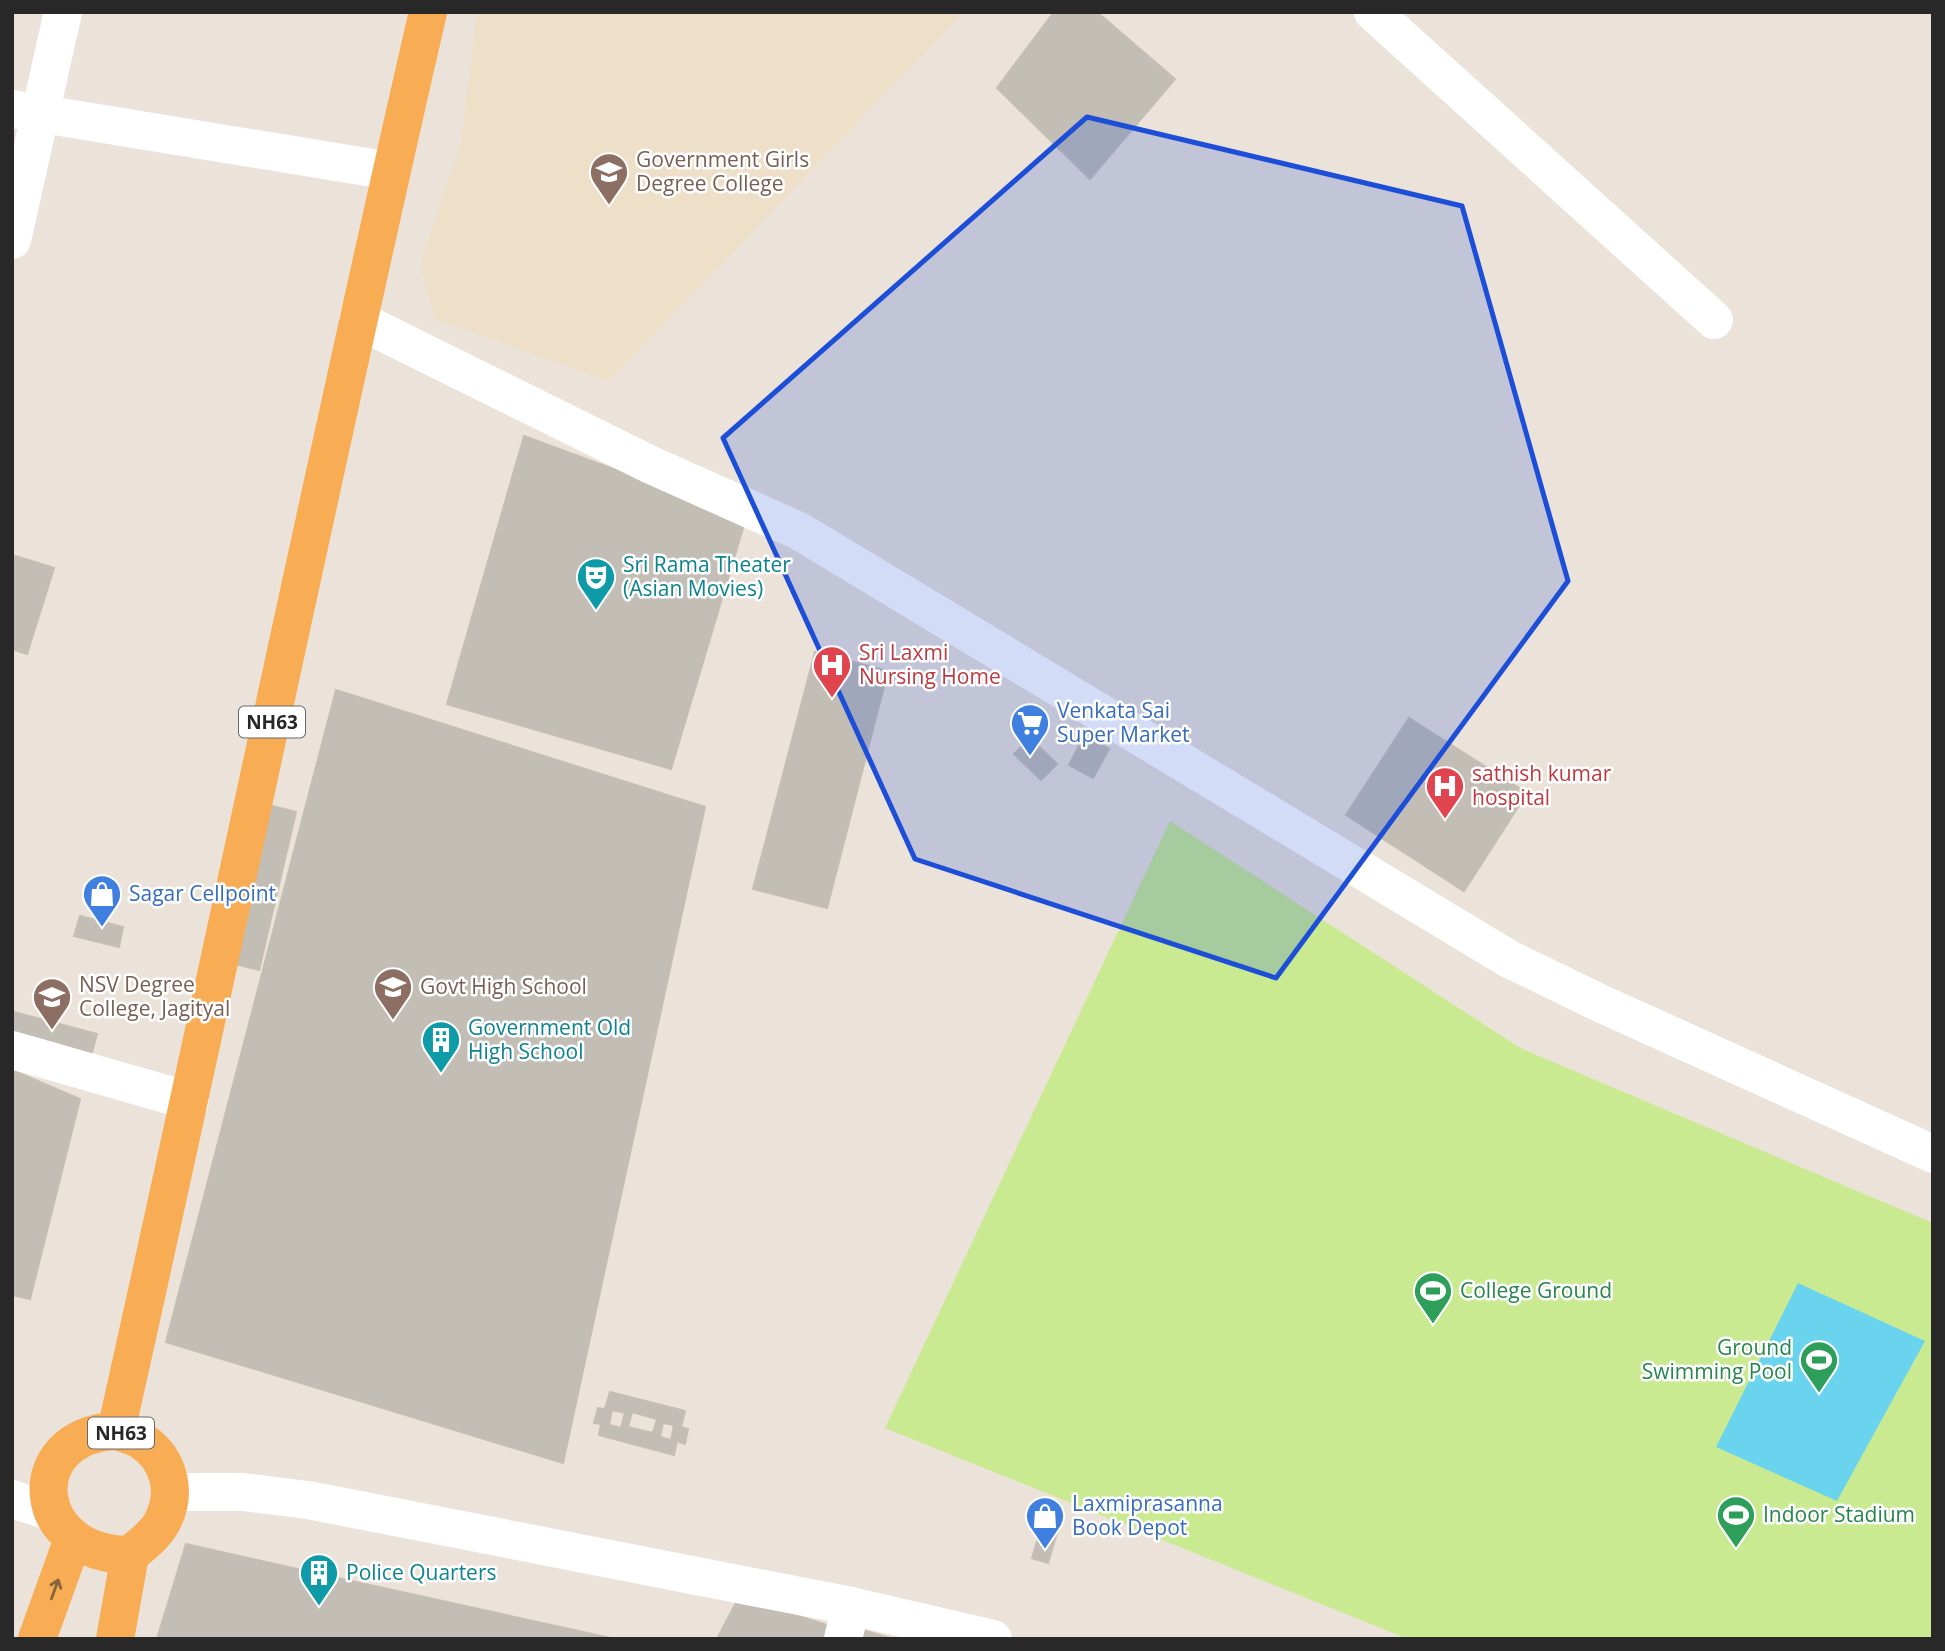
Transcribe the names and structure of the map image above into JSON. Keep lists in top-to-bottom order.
{
  "streets": {
    "highway": ["NH63"]
  },
  "places": {
    "school or university": ["Government Girls Degree College", "Govt High School", "NSV Degree College, Jagityal"],
    "theatre": ["Sri Rama Theater (Asian Movies)"],
    "hospital": ["Sri Laxmi Nursing Home", "sathish kumar hospital"],
    "supermarket": ["Venkata Sai Super Market"],
    "shop": ["Sagar Cellpoint", "Laxmiprasanna Book Depot"],
    "building": ["Government Old High School", "Police Quarters"],
    "sports": ["College Ground", "Ground Swimming Pool", "Indoor Stadium"]
  }
}
